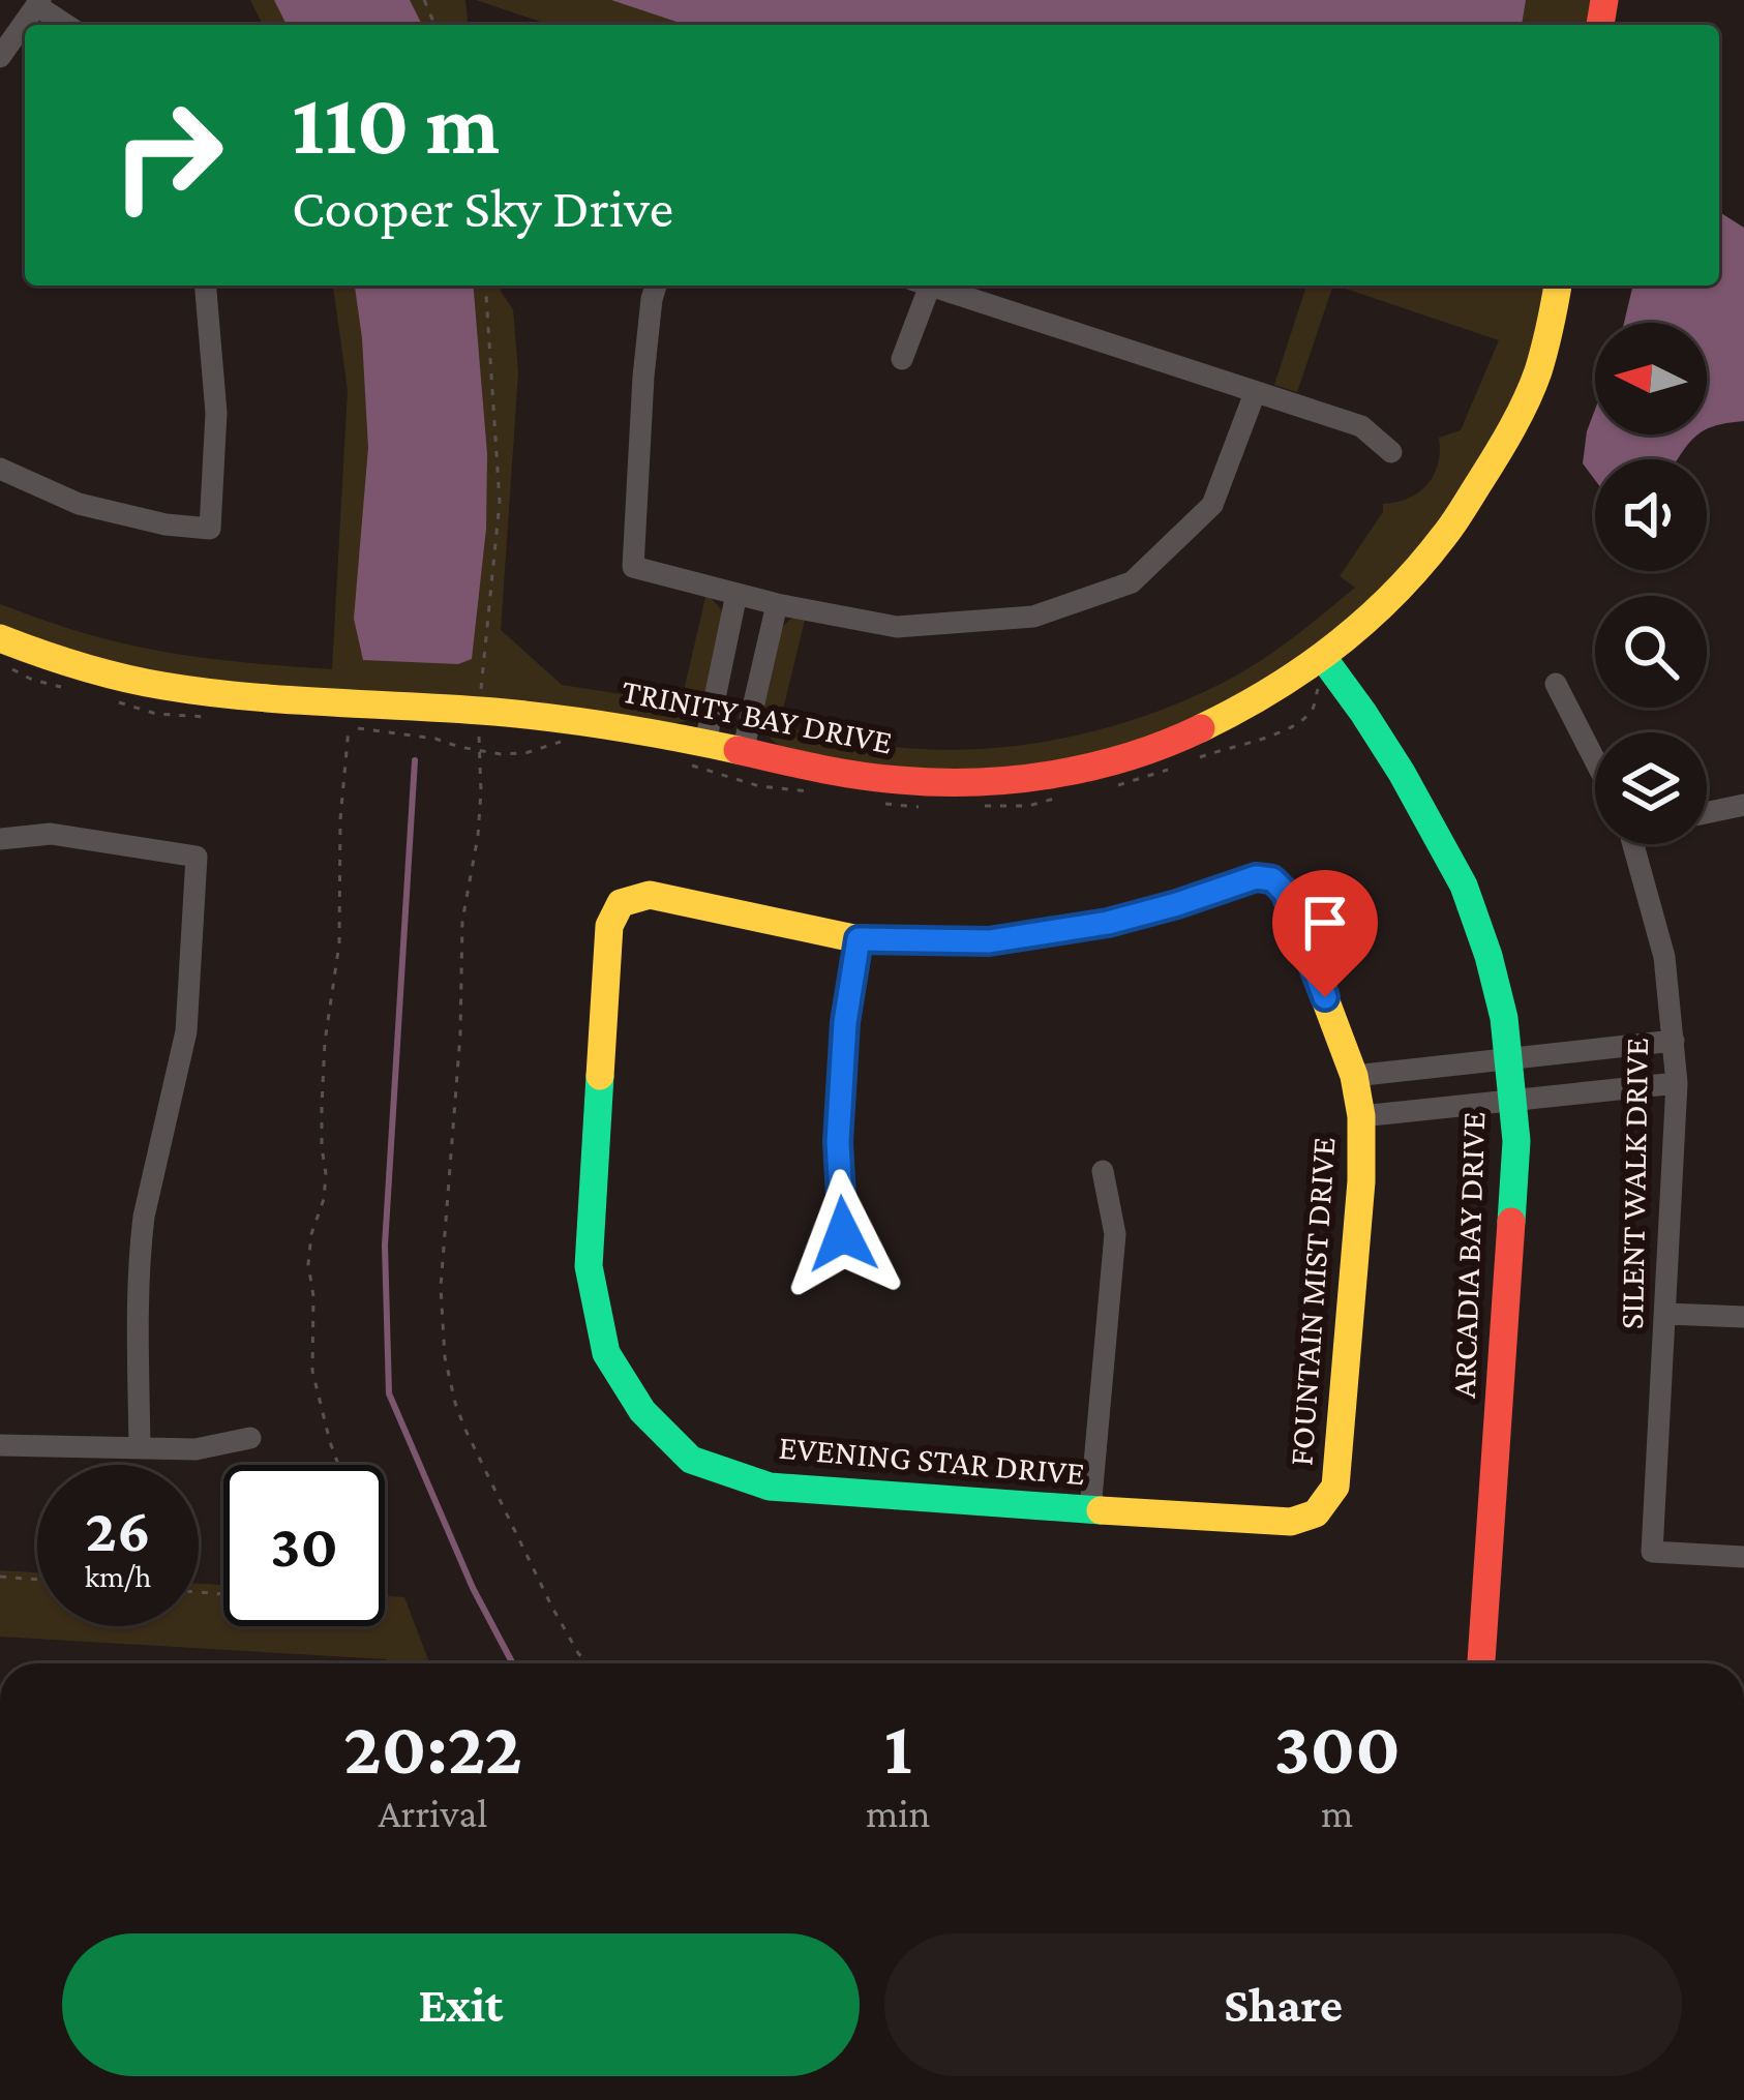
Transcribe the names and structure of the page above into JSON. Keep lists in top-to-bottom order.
{
  "streets": {
    "street": [
      "TRINITY BAY DRIVE",
      "SILENT WALK DRIVE",
      "ARCADIA BAY DRIVE",
      "FOUNTAIN MIST DRIVE",
      "EVENING STAR DRIVE"
    ]
  },
  "crossings": [
    ["TRINITY BAY DRIVE", "ARCADIA BAY DRIVE"],
    ["FOUNTAIN MIST DRIVE", "EVENING STAR DRIVE"]
  ],
  "north": "left",
  "page": {
    "turn": ["110 m", "Cooper Sky Drive"],
    "speed": "26 km/h",
    "limit": "30",
    "eta": [
      "20:22",
      "Arrival",
      "1",
      "min",
      "300",
      "m"
    ],
    "buttons": ["Exit", "Share"]
  }
}
